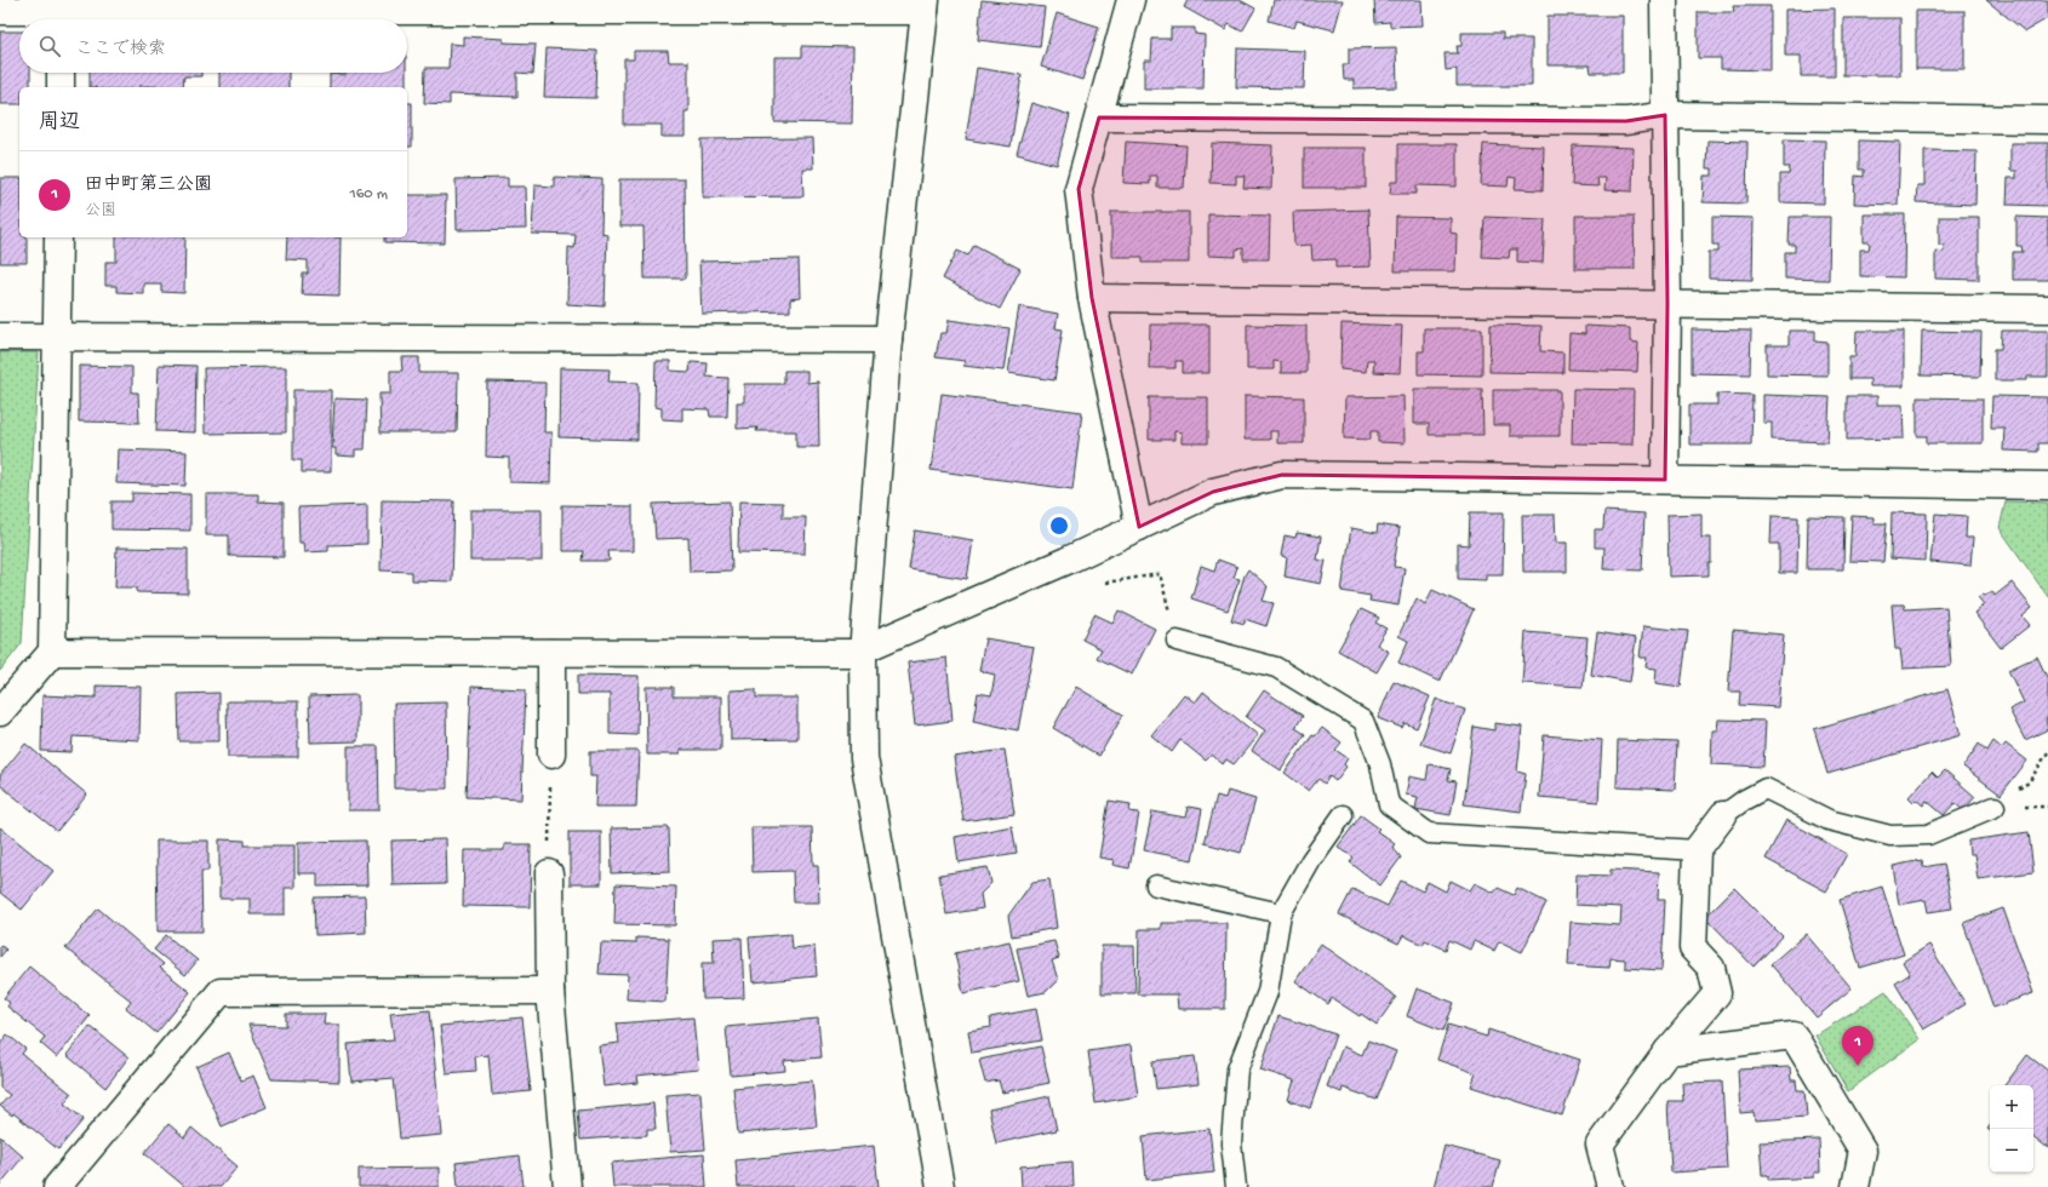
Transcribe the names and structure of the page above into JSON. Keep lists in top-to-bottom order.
{
  "page": {
    "search": "ここで検索",
    "heading": "周辺",
    "list": [
      {
        "mark": "1",
        "name": "田中町第三公園",
        "note": "公園",
        "value": "160 m"
      }
    ],
    "pins": "1",
    "map_buttons": ["+", "−"]
  }
}
